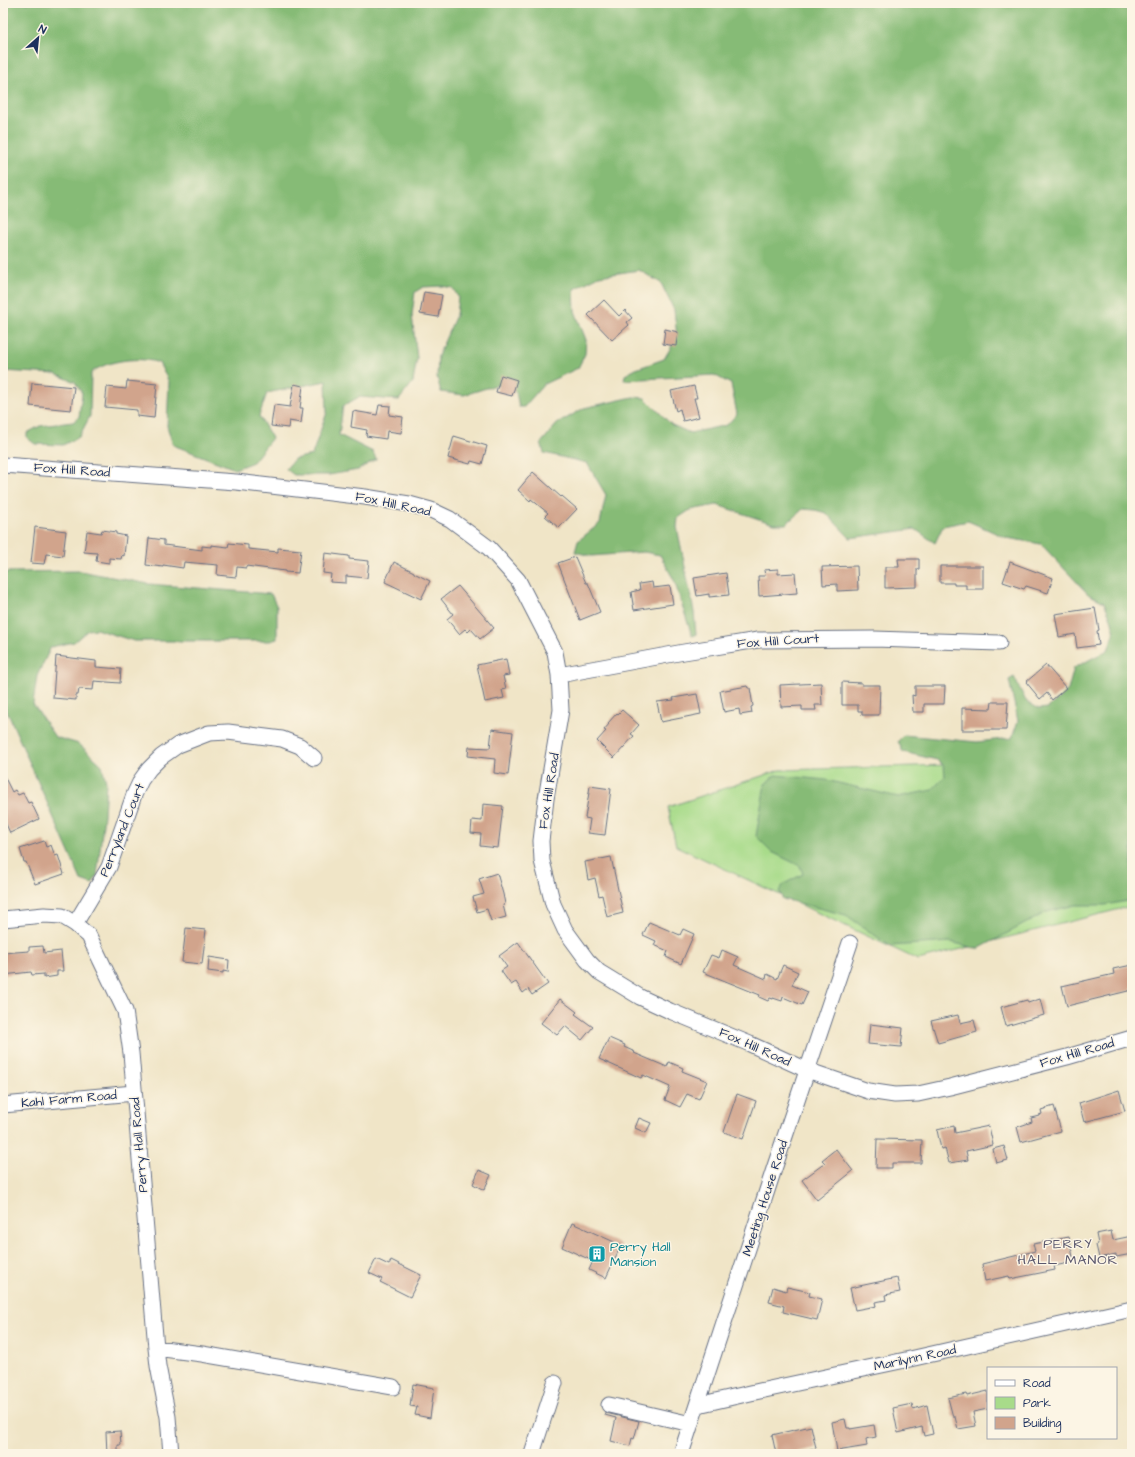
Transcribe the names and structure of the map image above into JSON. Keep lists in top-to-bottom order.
{
  "streets": {
    "street": [
      "Fox Hill Road",
      "Fox Hill Court",
      "Perryland Court",
      "Kahl Farm Road",
      "Perry Hall Road",
      "Meeting House Road",
      "Marilynn Road"
    ]
  },
  "crossings": [
    ["Fox Hill Road", "Fox Hill Court"],
    ["Fox Hill Road", "Meeting House Road"],
    ["Perryland Court", "Perry Hall Road"],
    ["Kahl Farm Road", "Perry Hall Road"],
    ["Meeting House Road", "Marilynn Road"]
  ],
  "districts": ["PERRY HALL MANOR"],
  "places": {
    "building": ["Perry Hall Mansion"]
  },
  "legend": ["Road", "Park", "Building"],
  "north": "top right"
}
